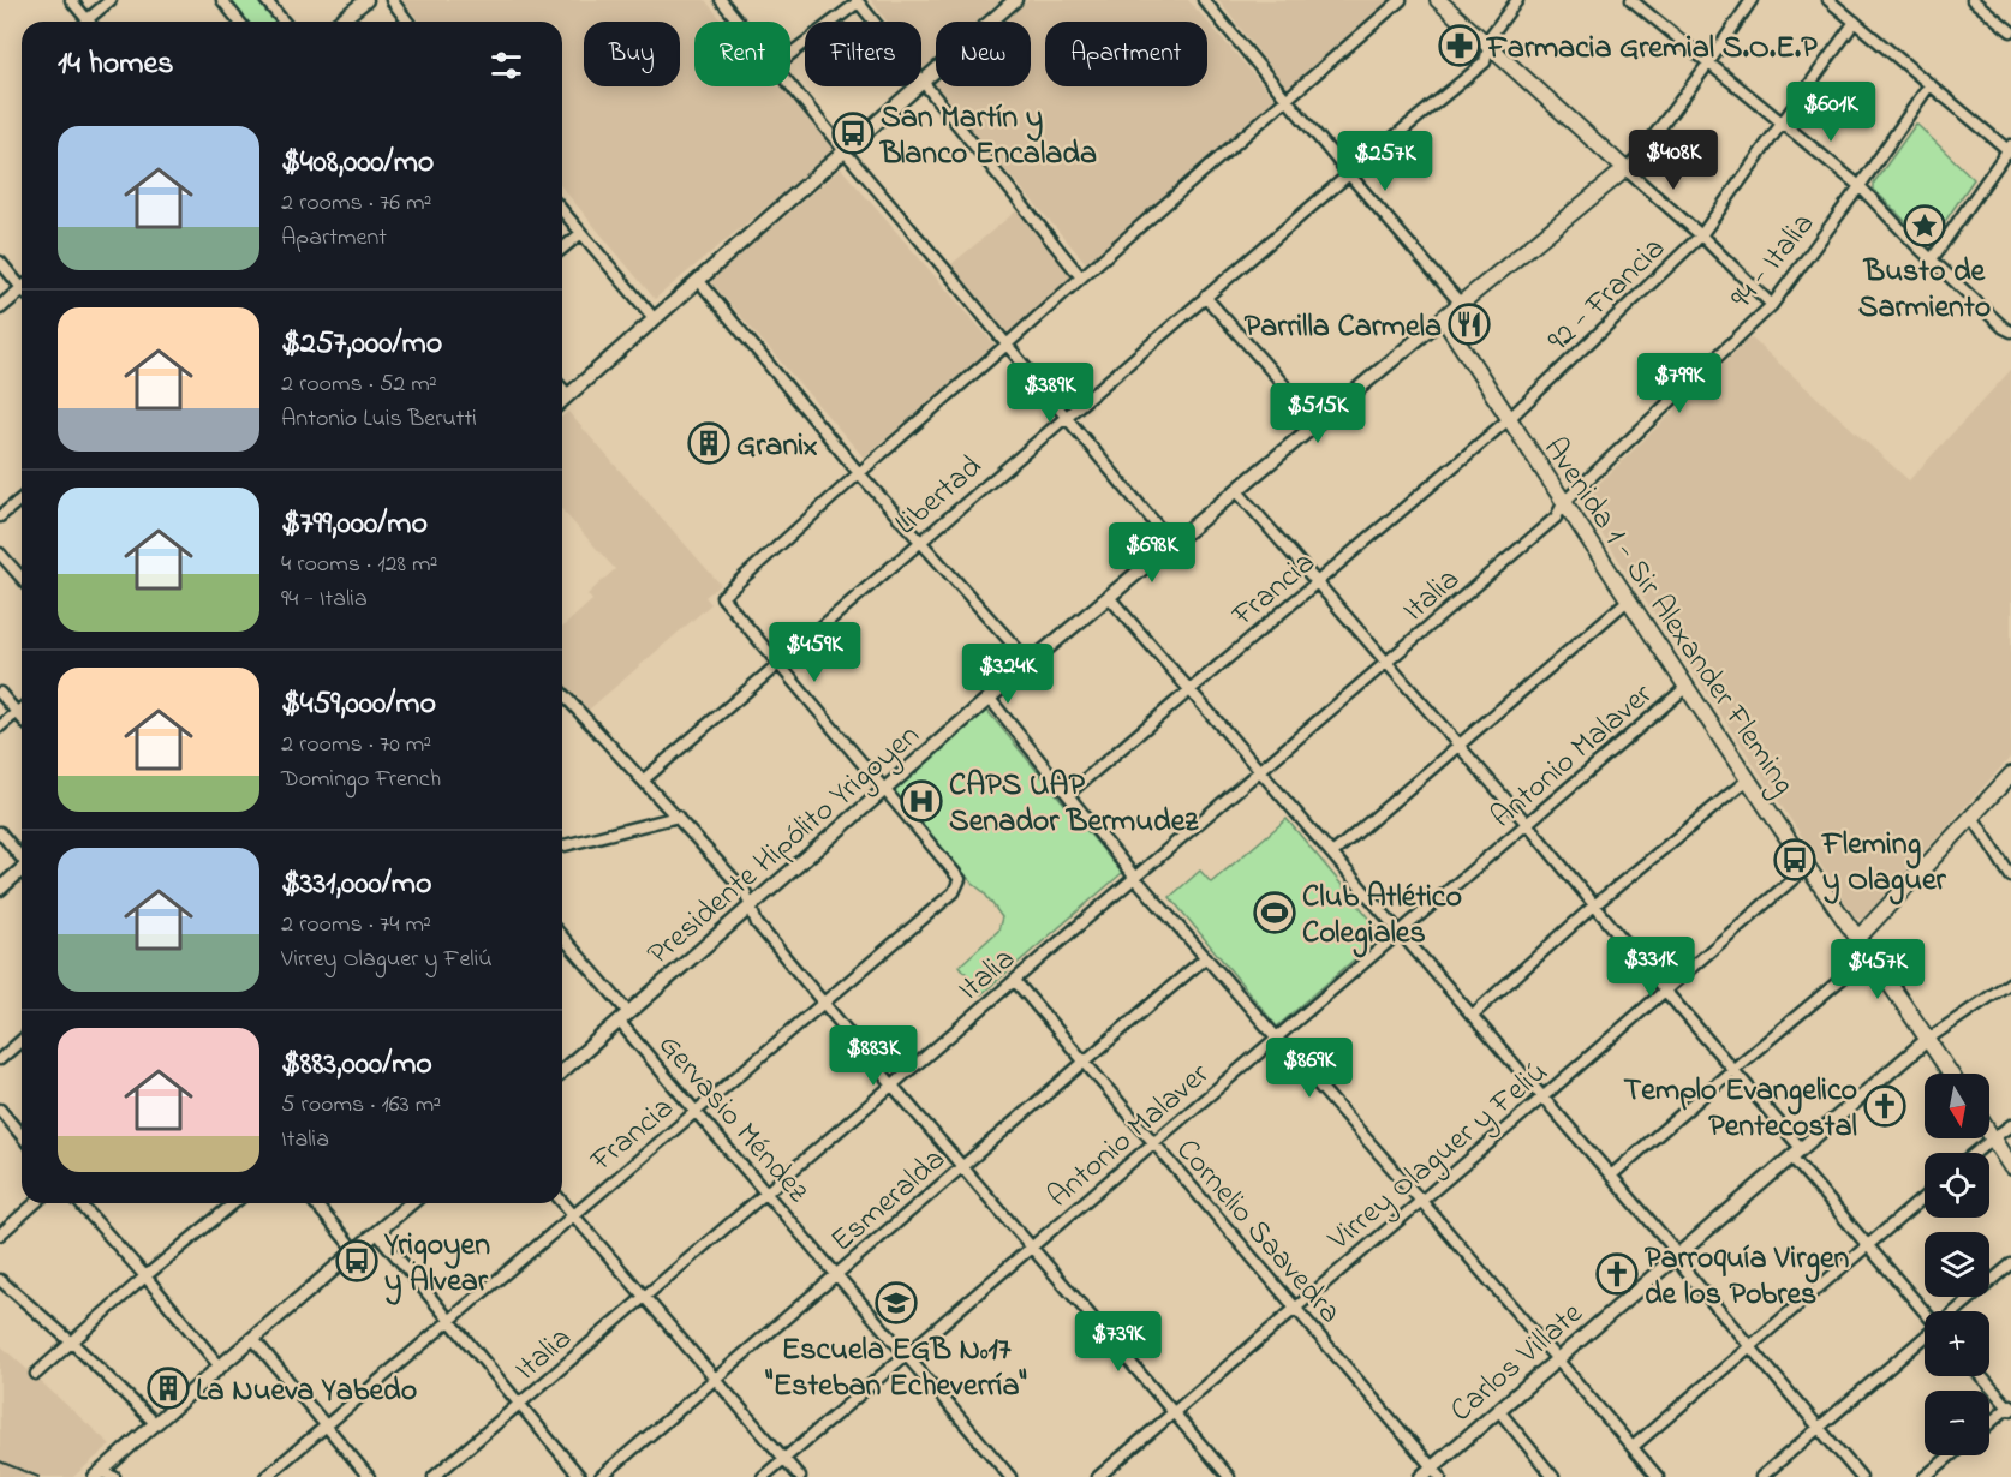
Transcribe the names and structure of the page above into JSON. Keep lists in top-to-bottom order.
{
  "streets": {
    "main road": ["Avenida 1 - Sir Alexander Fleming"],
    "street": [
      "94 - Italia",
      "92 - Francia",
      "Libertad",
      "Francia",
      "Italia",
      "Antonio Malaver",
      "Presidente Hipólito Yrigoyen",
      "Gervasio Méndez",
      "Virrey Olaguer y Feliú",
      "Esmeralda",
      "Cornelio Saavedra",
      "Carlos Villate"
    ]
  },
  "crossings": [
    ["94 - Italia", "Italia"],
    ["94 - Italia", "Avenida 1 - Sir Alexander Fleming"],
    ["92 - Francia", "Francia"],
    ["92 - Francia", "Avenida 1 - Sir Alexander Fleming"],
    ["Francia", "Avenida 1 - Sir Alexander Fleming"],
    ["Francia", "Presidente Hipólito Yrigoyen"],
    ["Francia", "Gervasio Méndez"],
    ["Italia", "Avenida 1 - Sir Alexander Fleming"],
    ["Italia", "Gervasio Méndez"],
    ["Italia", "Cornelio Saavedra"],
    ["Avenida 1 - Sir Alexander Fleming", "Antonio Malaver"],
    ["Avenida 1 - Sir Alexander Fleming", "Presidente Hipólito Yrigoyen"],
    ["Avenida 1 - Sir Alexander Fleming", "Virrey Olaguer y Feliú"],
    ["Avenida 1 - Sir Alexander Fleming", "Carlos Villate"],
    ["Antonio Malaver", "Gervasio Méndez"],
    ["Antonio Malaver", "Cornelio Saavedra"],
    ["Presidente Hipólito Yrigoyen", "Gervasio Méndez"],
    ["Gervasio Méndez", "Esmeralda"],
    ["Virrey Olaguer y Feliú", "Cornelio Saavedra"],
    ["Esmeralda", "Cornelio Saavedra"],
    ["Cornelio Saavedra", "Carlos Villate"]
  ],
  "places": {
    "pharmacy": ["Farmacia Gremial S.O.E.P"],
    "bus stop": ["San Martín y Blanco Encalada", "Fleming y Olaguer", "Yrigoyen y Alvear"],
    "place": ["Busto de Sarmiento"],
    "restaurant": ["Parrilla Carmela"],
    "building": ["Granix", "La Nueva Yabedo"],
    "hospital": ["CAPS UAP Senador Bermudez"],
    "sports": ["Club Atlético Colegiales"],
    "church": ["Templo Evangelico Pentecostal", "Parroquía Virgen de los Pobres"],
    "school or university": ["Escuela EGB Nº17 \"Esteban Echeverría\""]
  },
  "north": "bottom",
  "page": {
    "chip": [
      "Buy",
      "Rent",
      "Filters",
      "New",
      "Apartment"
    ],
    "heading": "14 homes",
    "price": [
      "$601K",
      "$408K",
      "$257K",
      "$799K",
      "$389K",
      "$515K",
      "$698K",
      "$459K",
      "$324K",
      "$331K",
      "$457K",
      "$883K",
      "$869K",
      "$739K"
    ],
    "list": [
      {
        "name": "$408,000/mo",
        "note": "2 rooms · 76 m² · Apartment"
      },
      {
        "name": "$257,000/mo",
        "note": "2 rooms · 52 m² · Antonio Luis Berutti"
      },
      {
        "name": "$799,000/mo",
        "note": "4 rooms · 128 m² · 94 - Italia"
      },
      {
        "name": "$459,000/mo",
        "note": "2 rooms · 70 m² · Domingo French"
      },
      {
        "name": "$331,000/mo",
        "note": "2 rooms · 74 m² · Virrey Olaguer y Feliú"
      },
      {
        "name": "$883,000/mo",
        "note": "5 rooms · 163 m² · Italia"
      }
    ],
    "map_buttons": ["+", "−"]
  }
}
